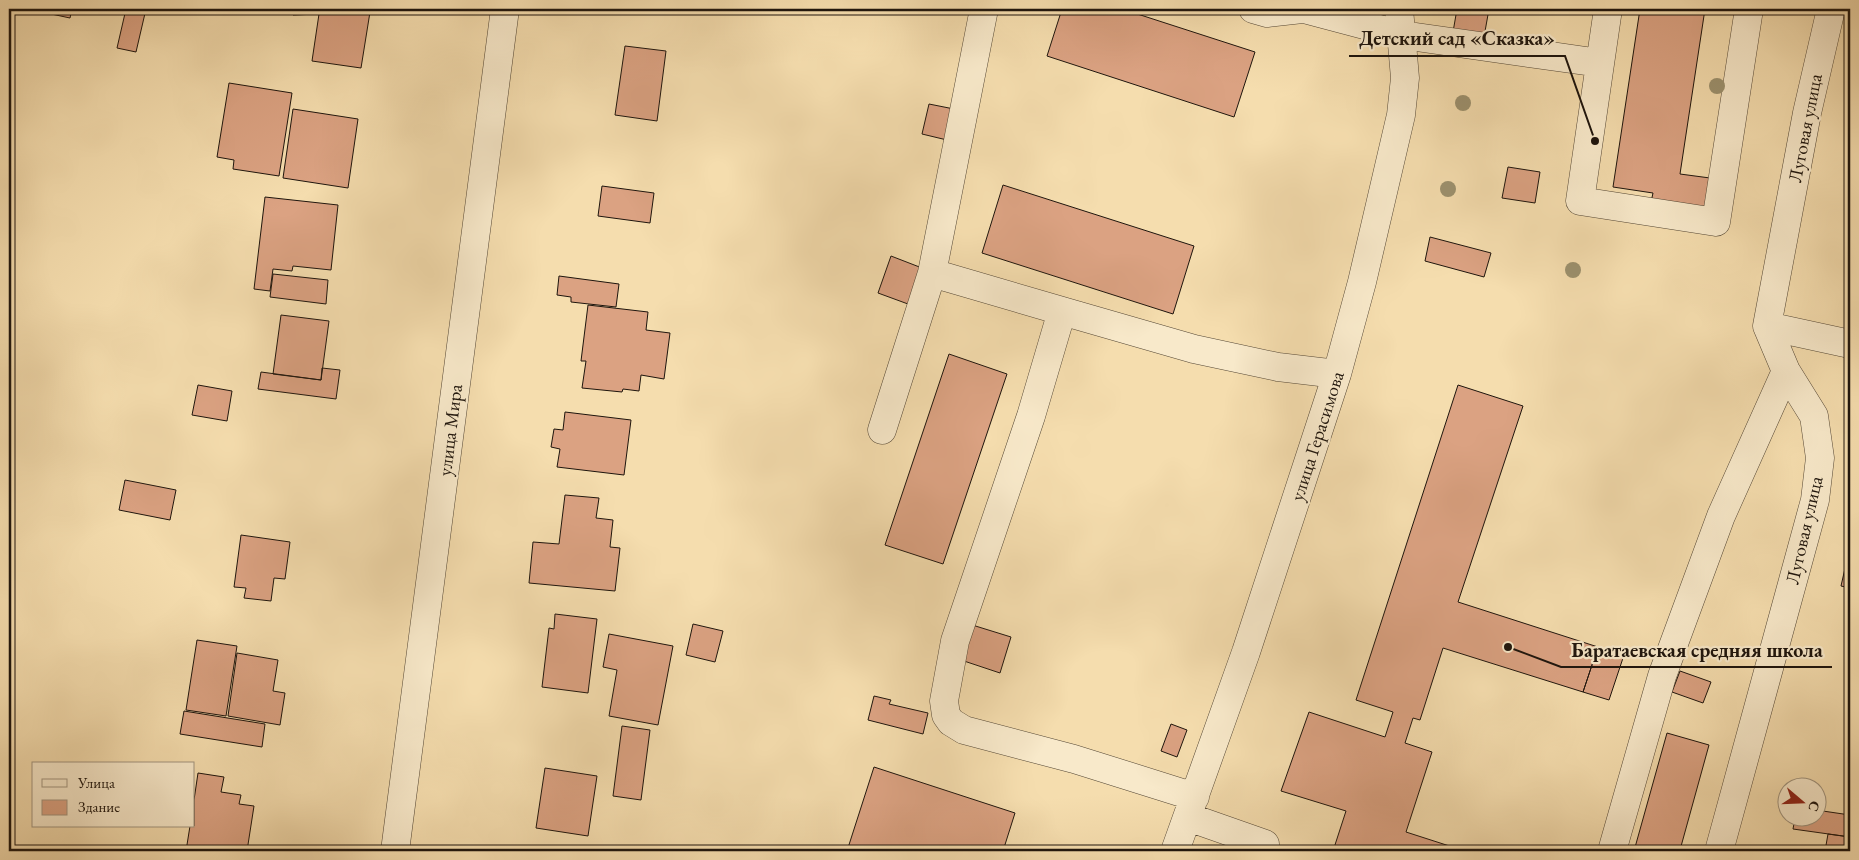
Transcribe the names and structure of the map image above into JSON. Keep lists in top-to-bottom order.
{
  "streets": {
    "street": ["Луговая улица", "улица Мира", "улица Герасимова"]
  },
  "places": ["Детский сад «Сказка»", "Баратаевская средняя школа"],
  "legend": ["Улица", "Здание"],
  "north": "right"
}
